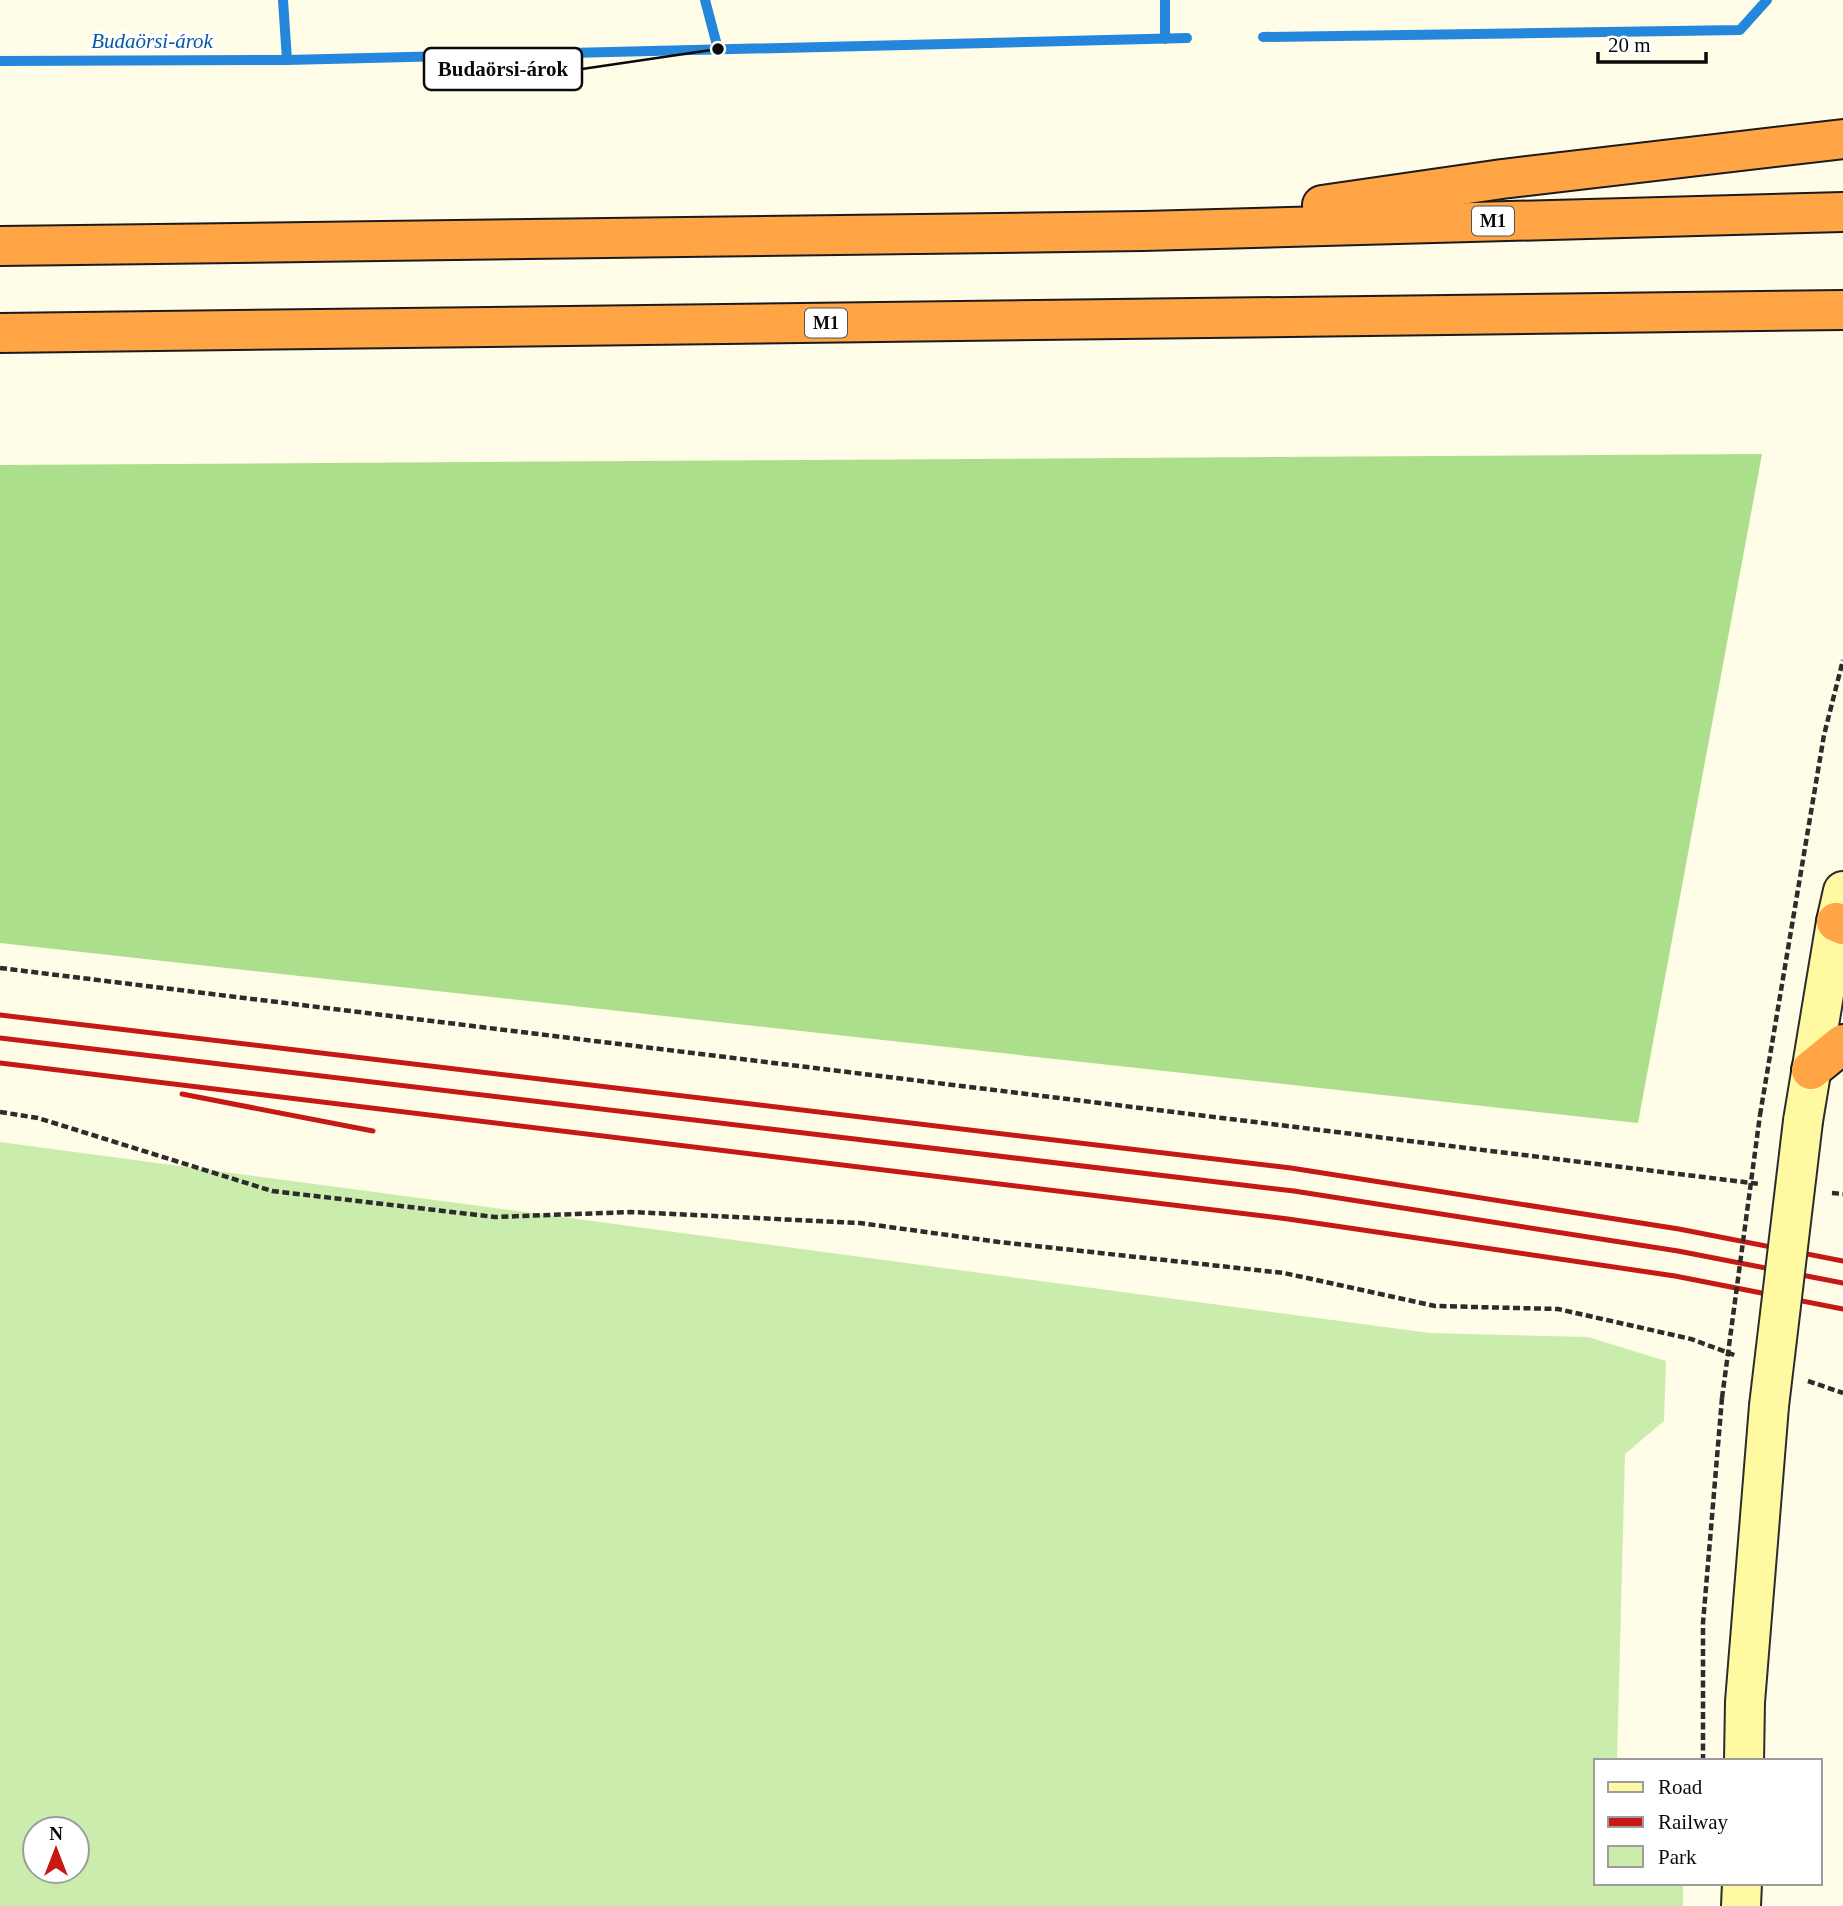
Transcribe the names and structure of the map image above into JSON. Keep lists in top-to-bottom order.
{
  "streets": {
    "highway": ["M1"]
  },
  "water": ["Budaörsi-árok"],
  "places": ["Budaörsi-árok"],
  "legend": ["Road", "Railway", "Park"],
  "scale_bar": "20 m",
  "north": "top"
}
